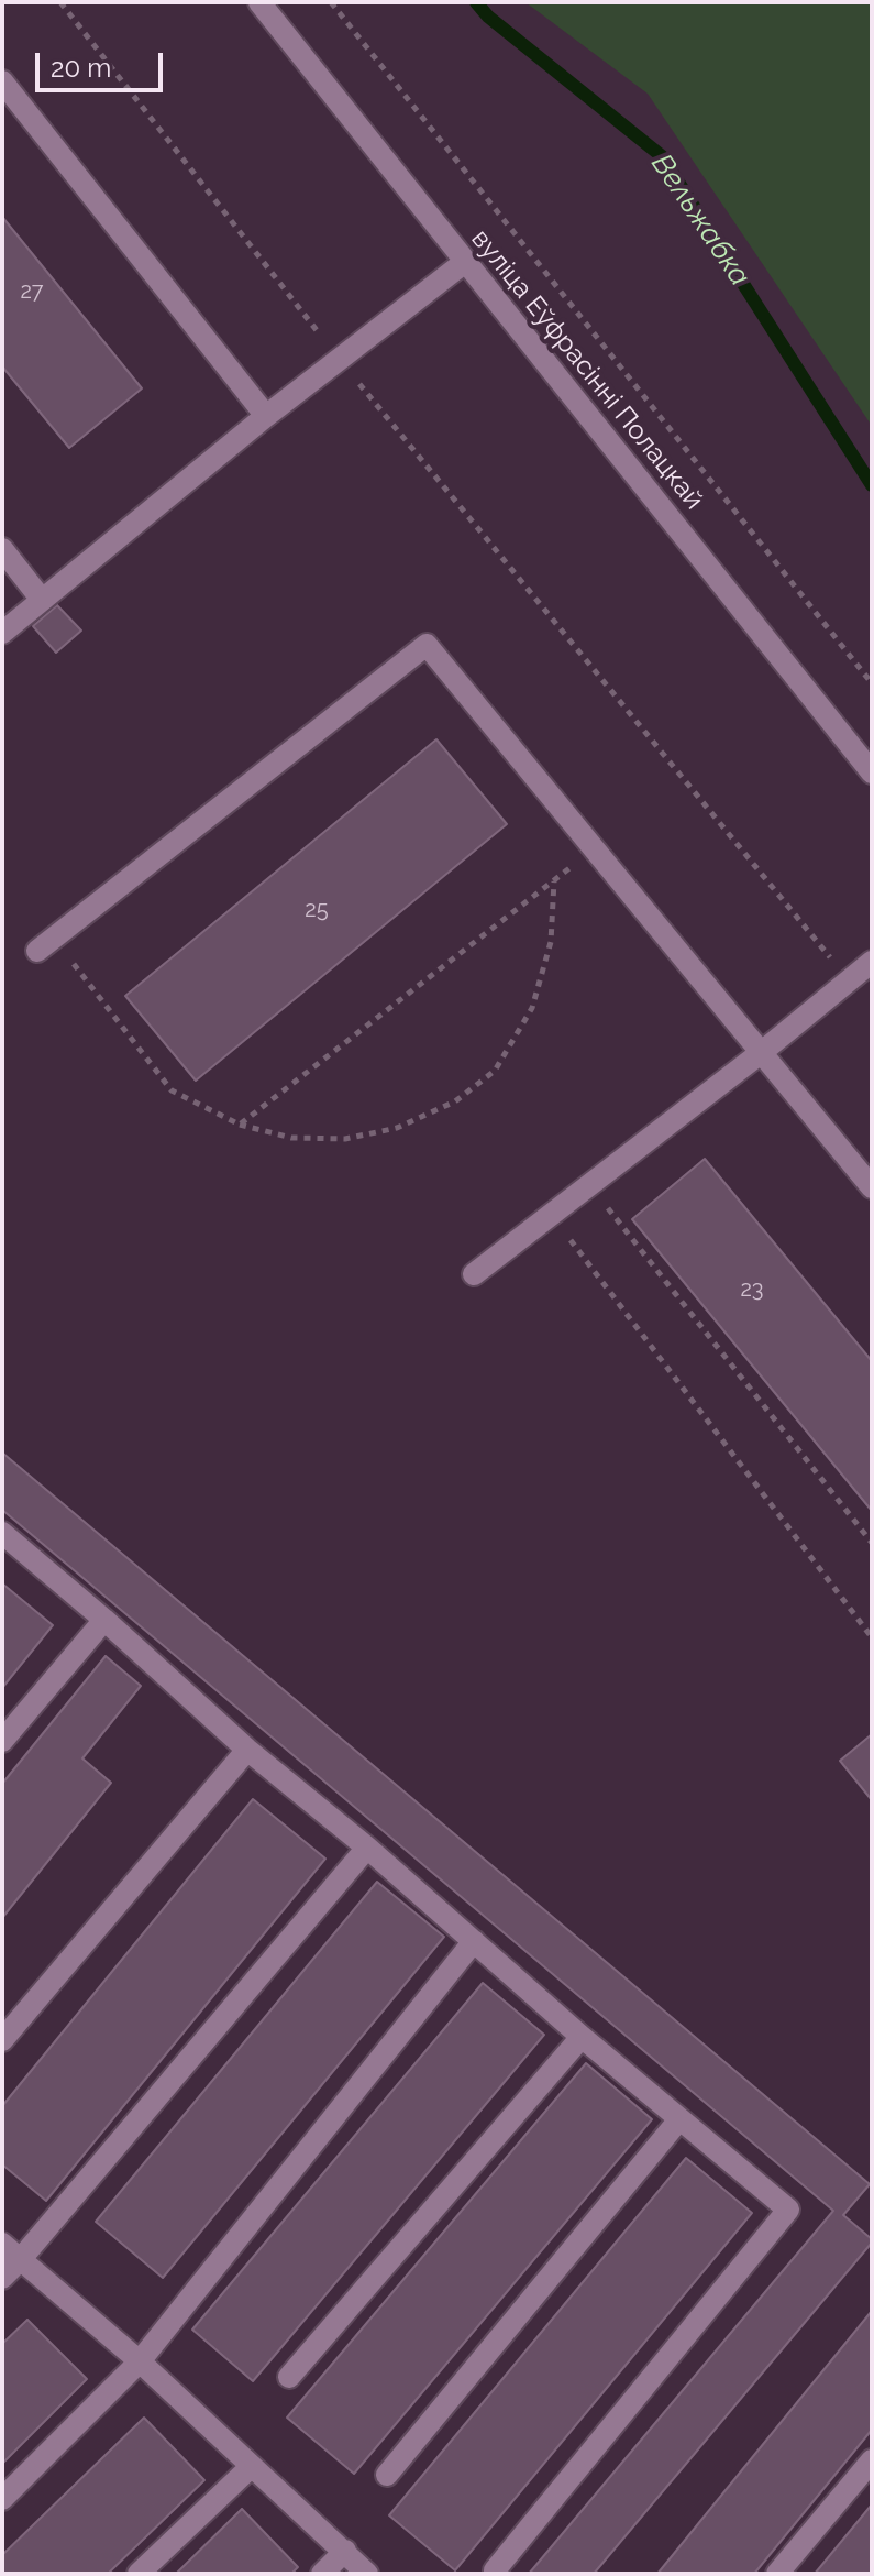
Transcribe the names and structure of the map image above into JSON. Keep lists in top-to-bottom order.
{
  "streets": {
    "street": ["вуліца Еўфрасінні Полацкай"]
  },
  "water": ["Вельжабка"],
  "house_numbers": ["27", "25", "23"],
  "scale_bar": "20 m"
}
